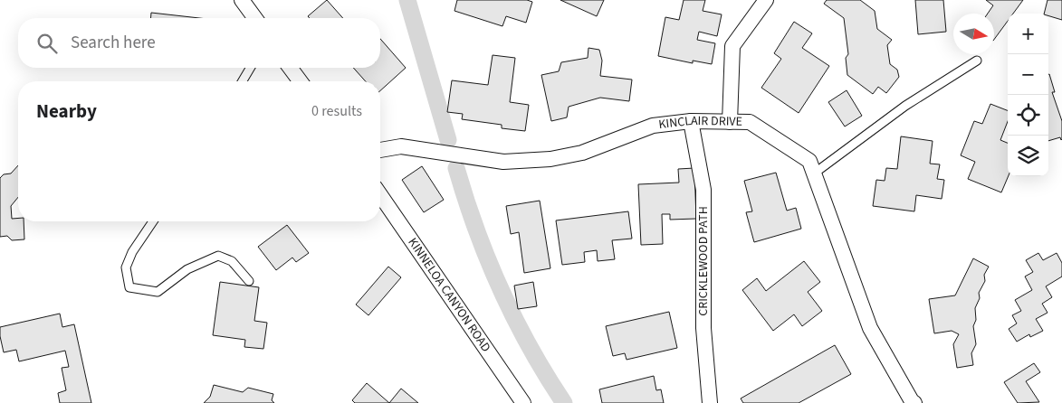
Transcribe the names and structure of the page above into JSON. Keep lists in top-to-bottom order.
{
  "streets": {
    "street": ["KINCLAIR DRIVE", "CRICKLEWOOD PATH", "KINNELOA CANYON ROAD"]
  },
  "crossings": [
    ["KINCLAIR DRIVE", "CRICKLEWOOD PATH"]
  ],
  "north": "right",
  "page": {
    "map_buttons": ["+", "−"],
    "search": "Search here",
    "heading": ["Nearby", "0 results"]
  }
}
